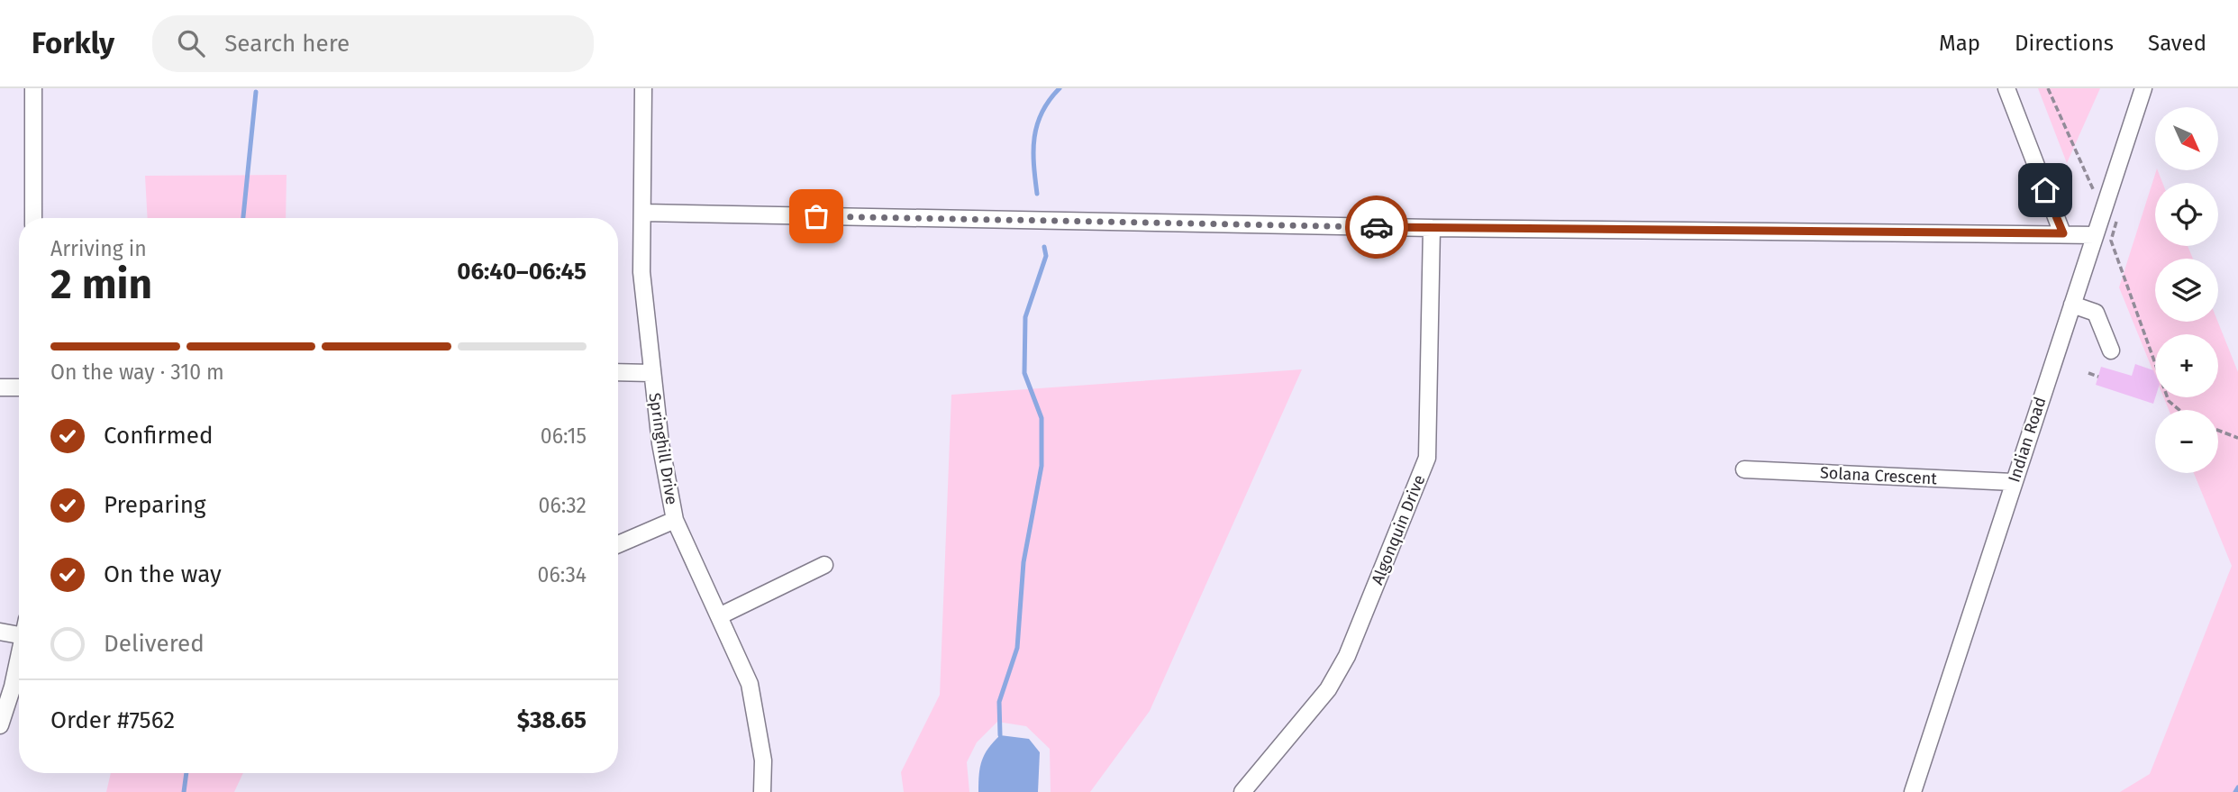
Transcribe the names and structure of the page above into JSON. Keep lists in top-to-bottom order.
{
  "streets": {
    "street": [
      "Indian Road",
      "Springhill Drive",
      "Solana Crescent",
      "Algonquin Drive"
    ]
  },
  "crossings": [
    ["Indian Road", "Solana Crescent"]
  ],
  "north": "bottom right",
  "page": {
    "header": "Forkly",
    "search": "Search here",
    "nav": ["Map", "Directions", "Saved"],
    "map_buttons": ["+", "−"],
    "heading": ["2 min", "Arriving in", "06:40–06:45"],
    "panel": ["Order #7562", "$38.65"],
    "bar": "On the way · 310 m",
    "list": [
      ["Confirmed", "06:15"],
      ["Preparing", "06:32"],
      ["On the way", "06:34"],
      "Delivered"
    ]
  }
}
